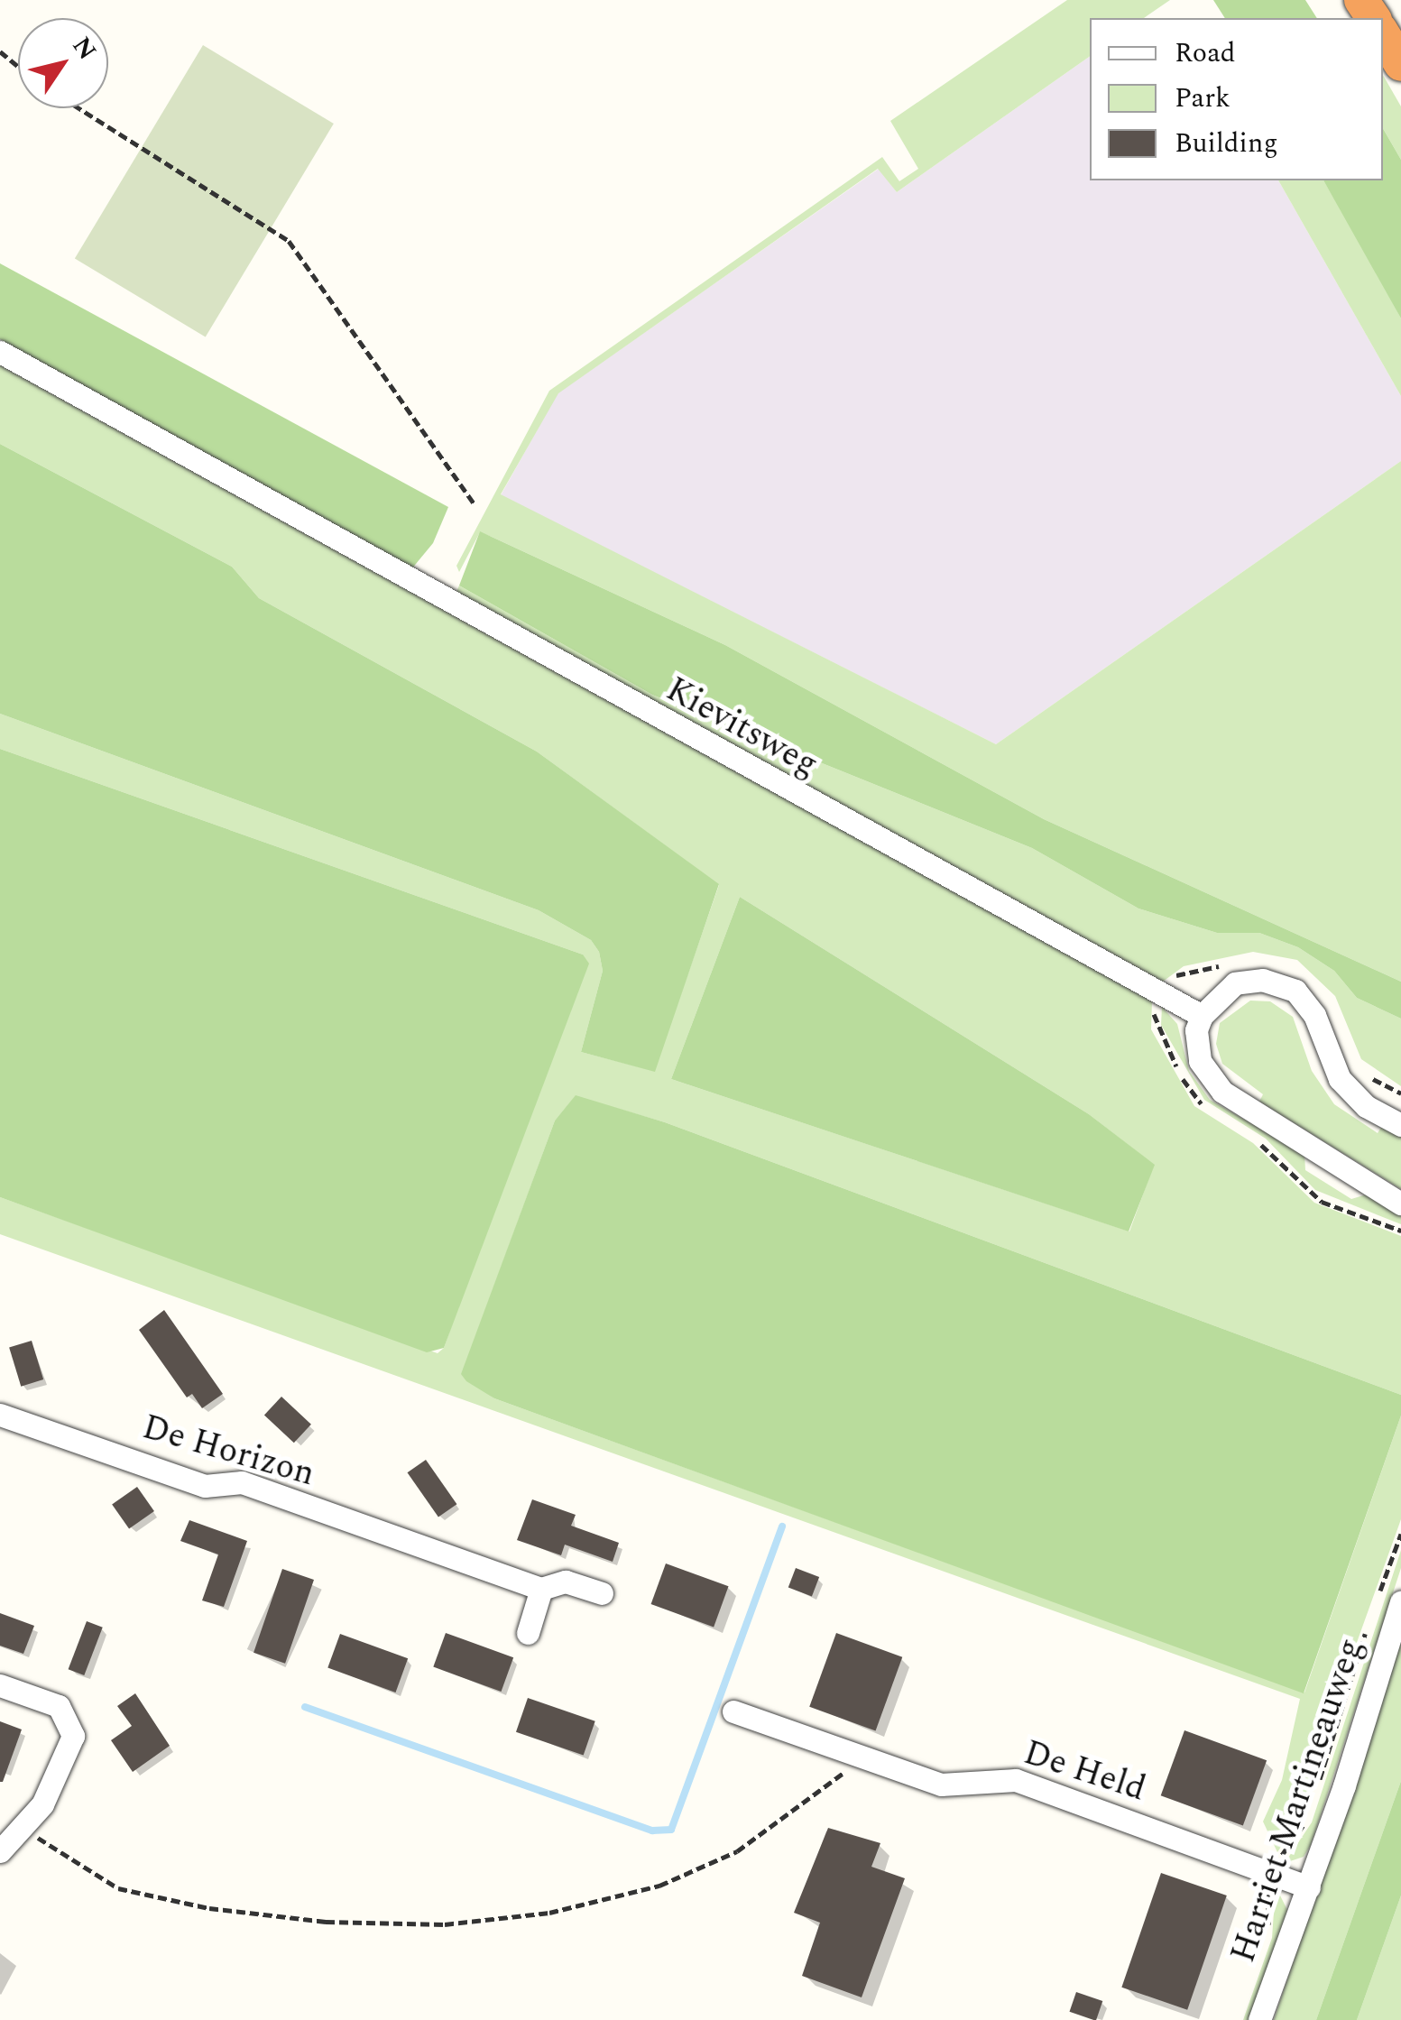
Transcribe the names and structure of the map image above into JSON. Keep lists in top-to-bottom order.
{
  "streets": {
    "street": [
      "Kievitsweg",
      "De Horizon",
      "De Held",
      "Harriet Martineauweg"
    ]
  },
  "crossings": [
    ["De Held", "Harriet Martineauweg"]
  ],
  "legend": ["Road", "Park", "Building"],
  "north": "top right"
}
